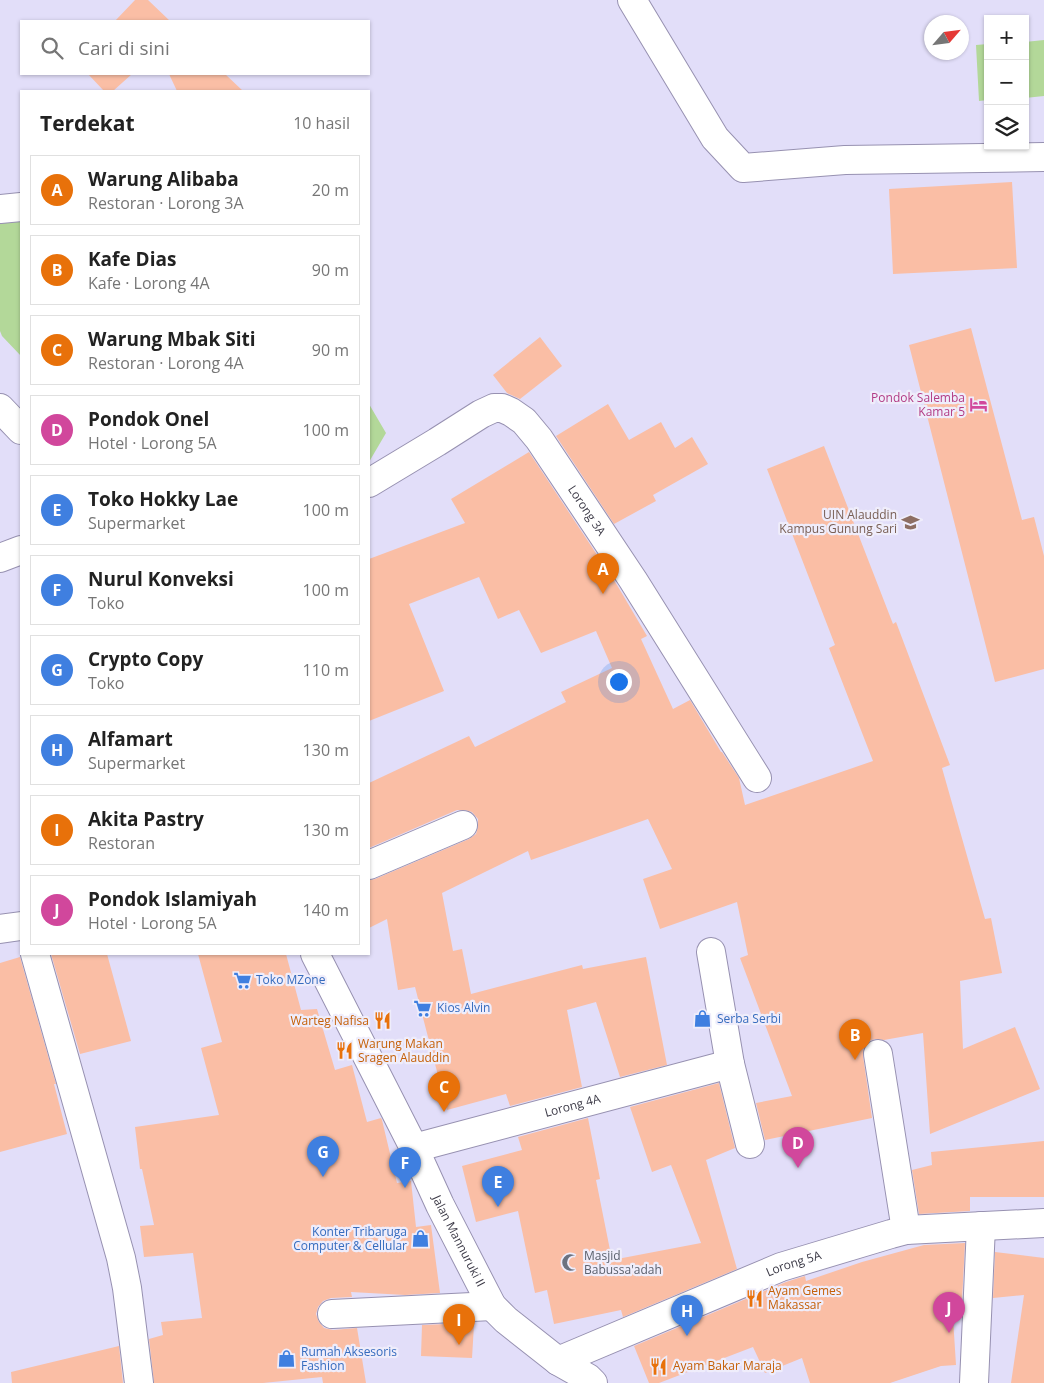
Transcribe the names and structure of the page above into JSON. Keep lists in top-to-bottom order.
{
  "streets": {
    "street": [
      "Lorong 3A",
      "Lorong 4A",
      "Jalan Mannuruki II",
      "Lorong 5A"
    ]
  },
  "crossings": [
    ["Lorong 4A", "Jalan Mannuruki II"],
    ["Jalan Mannuruki II", "Lorong 5A"]
  ],
  "places": {
    "hotel": ["Pondok Salemba Kamar 5"],
    "school or university": ["UIN Alauddin Kampus Gunung Sari"],
    "supermarket": ["Toko MZone", "Kios Alvin"],
    "shop": ["Serba Serbi", "Konter Tribaruga Computer & Cellular", "Rumah Aksesoris Fashion"],
    "restaurant": [
      "Warteg Nafisa",
      "Warung Makan Sragen Alauddin",
      "Ayam Gemes Makassar",
      "Ayam Bakar Maraja"
    ],
    "mosque": ["Masjid Babussa'adah"]
  },
  "north": "top right",
  "page": {
    "map_buttons": ["+", "−"],
    "search": "Cari di sini",
    "heading": ["Terdekat", "10 hasil"],
    "list": [
      {
        "mark": "A",
        "name": "Warung Alibaba",
        "note": "Restoran · Lorong 3A",
        "value": "20 m"
      },
      {
        "mark": "B",
        "name": "Kafe Dias",
        "note": "Kafe · Lorong 4A",
        "value": "90 m"
      },
      {
        "mark": "C",
        "name": "Warung Mbak Siti",
        "note": "Restoran · Lorong 4A",
        "value": "90 m"
      },
      {
        "mark": "D",
        "name": "Pondok Onel",
        "note": "Hotel · Lorong 5A",
        "value": "100 m"
      },
      {
        "mark": "E",
        "name": "Toko Hokky Lae",
        "note": "Supermarket",
        "value": "100 m"
      },
      {
        "mark": "F",
        "name": "Nurul Konveksi",
        "note": "Toko",
        "value": "100 m"
      },
      {
        "mark": "G",
        "name": "Crypto Copy",
        "note": "Toko",
        "value": "110 m"
      },
      {
        "mark": "H",
        "name": "Alfamart",
        "note": "Supermarket",
        "value": "130 m"
      },
      {
        "mark": "I",
        "name": "Akita Pastry",
        "note": "Restoran",
        "value": "130 m"
      },
      {
        "mark": "J",
        "name": "Pondok Islamiyah",
        "note": "Hotel · Lorong 5A",
        "value": "140 m"
      }
    ],
    "pins": [
      "A",
      "B",
      "C",
      "D",
      "G",
      "F",
      "E",
      "J",
      "H",
      "I"
    ]
  }
}
